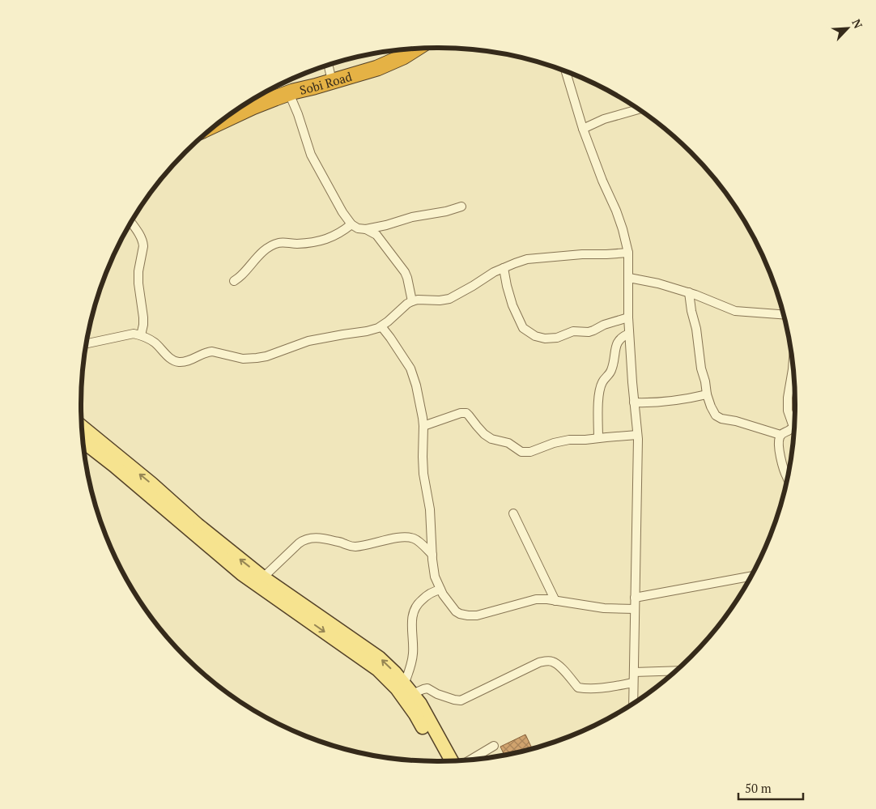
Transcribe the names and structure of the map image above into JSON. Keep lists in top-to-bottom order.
{
  "streets": {
    "highway": ["Sobi Road"]
  },
  "scale_bar": "50 m",
  "north": "top right"
}
